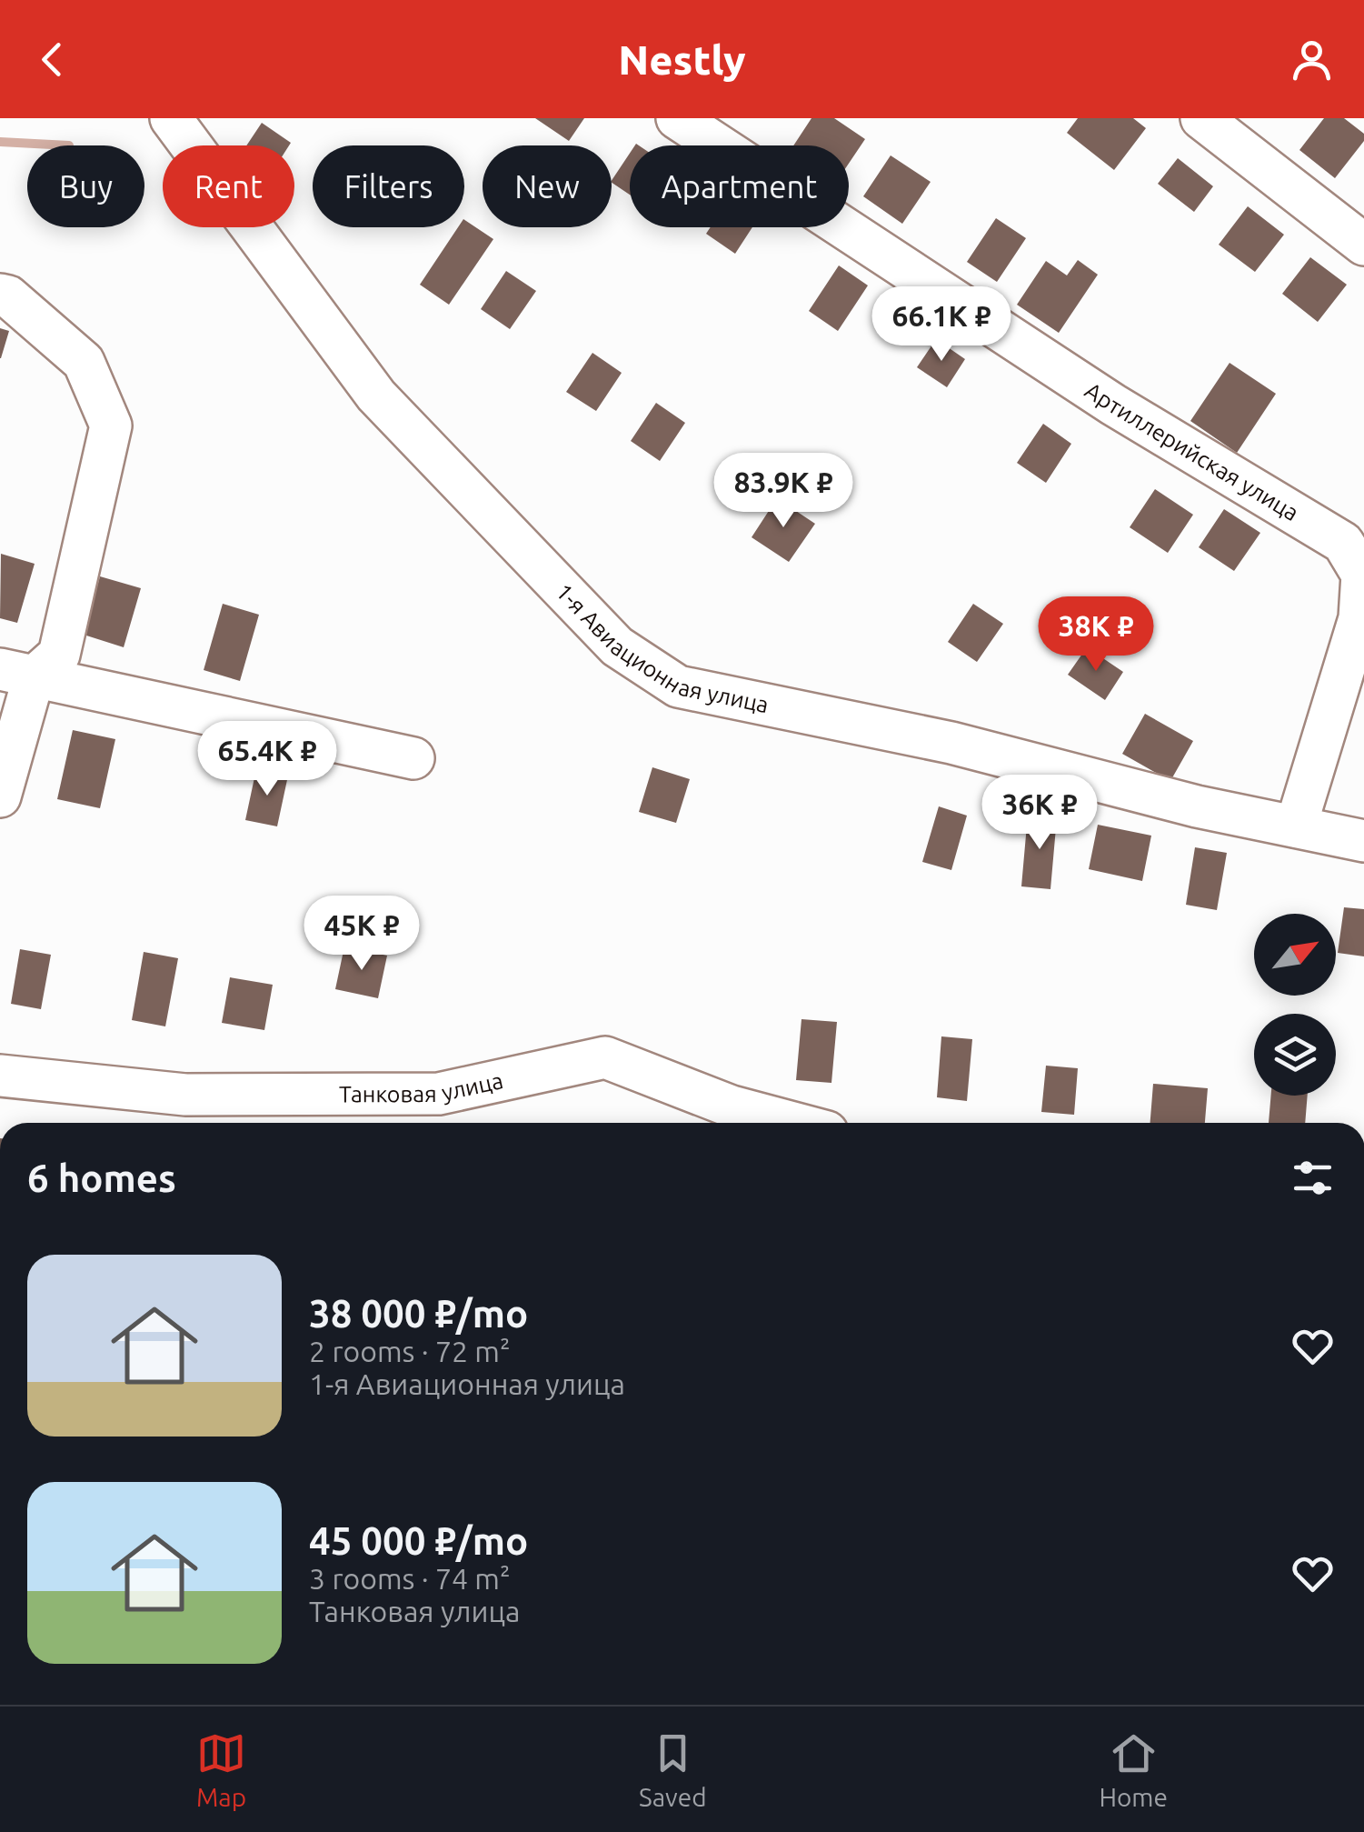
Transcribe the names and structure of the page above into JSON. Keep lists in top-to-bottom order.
{
  "streets": {
    "street": ["Артиллерийская улица", "1-я Авиационная улица", "Танковая улица"]
  },
  "crossings": [
    ["Артиллерийская улица", "1-я Авиационная улица"]
  ],
  "north": "top right",
  "page": {
    "header": "Nestly",
    "chip": [
      "Buy",
      "Rent",
      "Filters",
      "New",
      "Apartment"
    ],
    "price": [
      "66.1K ₽",
      "83.9K ₽",
      "38K ₽",
      "65.4K ₽",
      "36K ₽",
      "45K ₽"
    ],
    "heading": "6 homes",
    "list": [
      {
        "name": "38 000 ₽/mo",
        "note": "2 rooms · 72 m² · 1-я Авиационная улица"
      },
      {
        "name": "45 000 ₽/mo",
        "note": "3 rooms · 74 m² · Танковая улица"
      }
    ],
    "tabs": ["Map", "Saved", "Home"]
  }
}
